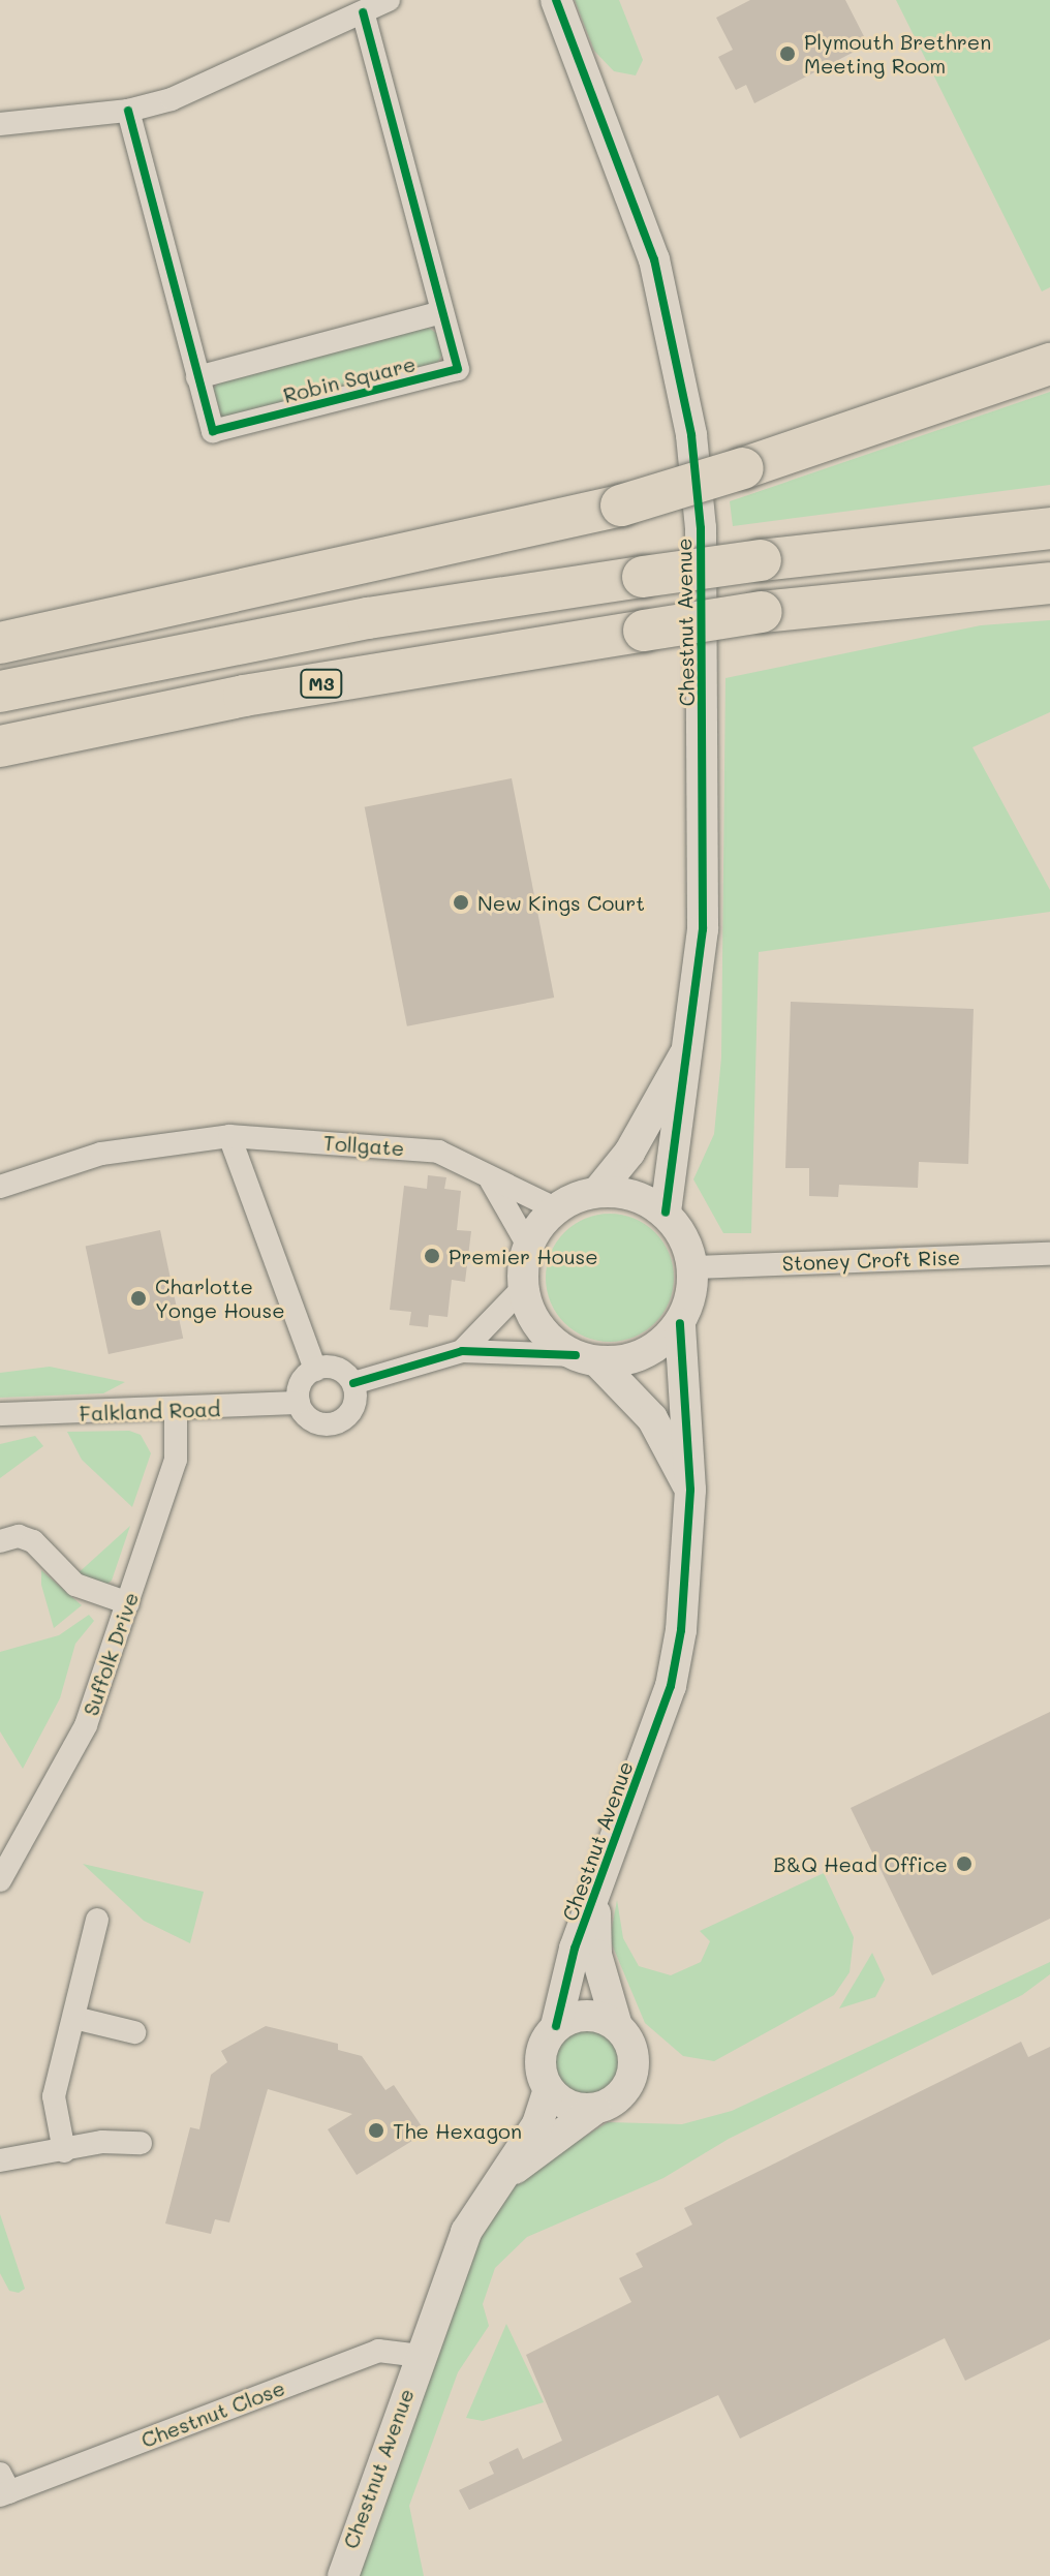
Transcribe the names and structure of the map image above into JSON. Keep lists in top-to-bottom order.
{
  "streets": {
    "highway": ["M3"],
    "street": [
      "Robin Square",
      "Chestnut Avenue",
      "Tollgate",
      "Stoney Croft Rise",
      "Falkland Road",
      "Suffolk Drive",
      "Chestnut Close"
    ]
  },
  "crossings": [
    ["Chestnut Avenue", "Tollgate"],
    ["Chestnut Avenue", "Stoney Croft Rise"],
    ["Chestnut Avenue", "Chestnut Close"],
    ["Tollgate", "Stoney Croft Rise"],
    ["Falkland Road", "Suffolk Drive"]
  ],
  "places": [
    "Plymouth Brethren Meeting Room",
    "New Kings Court",
    "Premier House",
    "Charlotte Yonge House",
    "B&Q Head Office",
    "The Hexagon"
  ]
}
